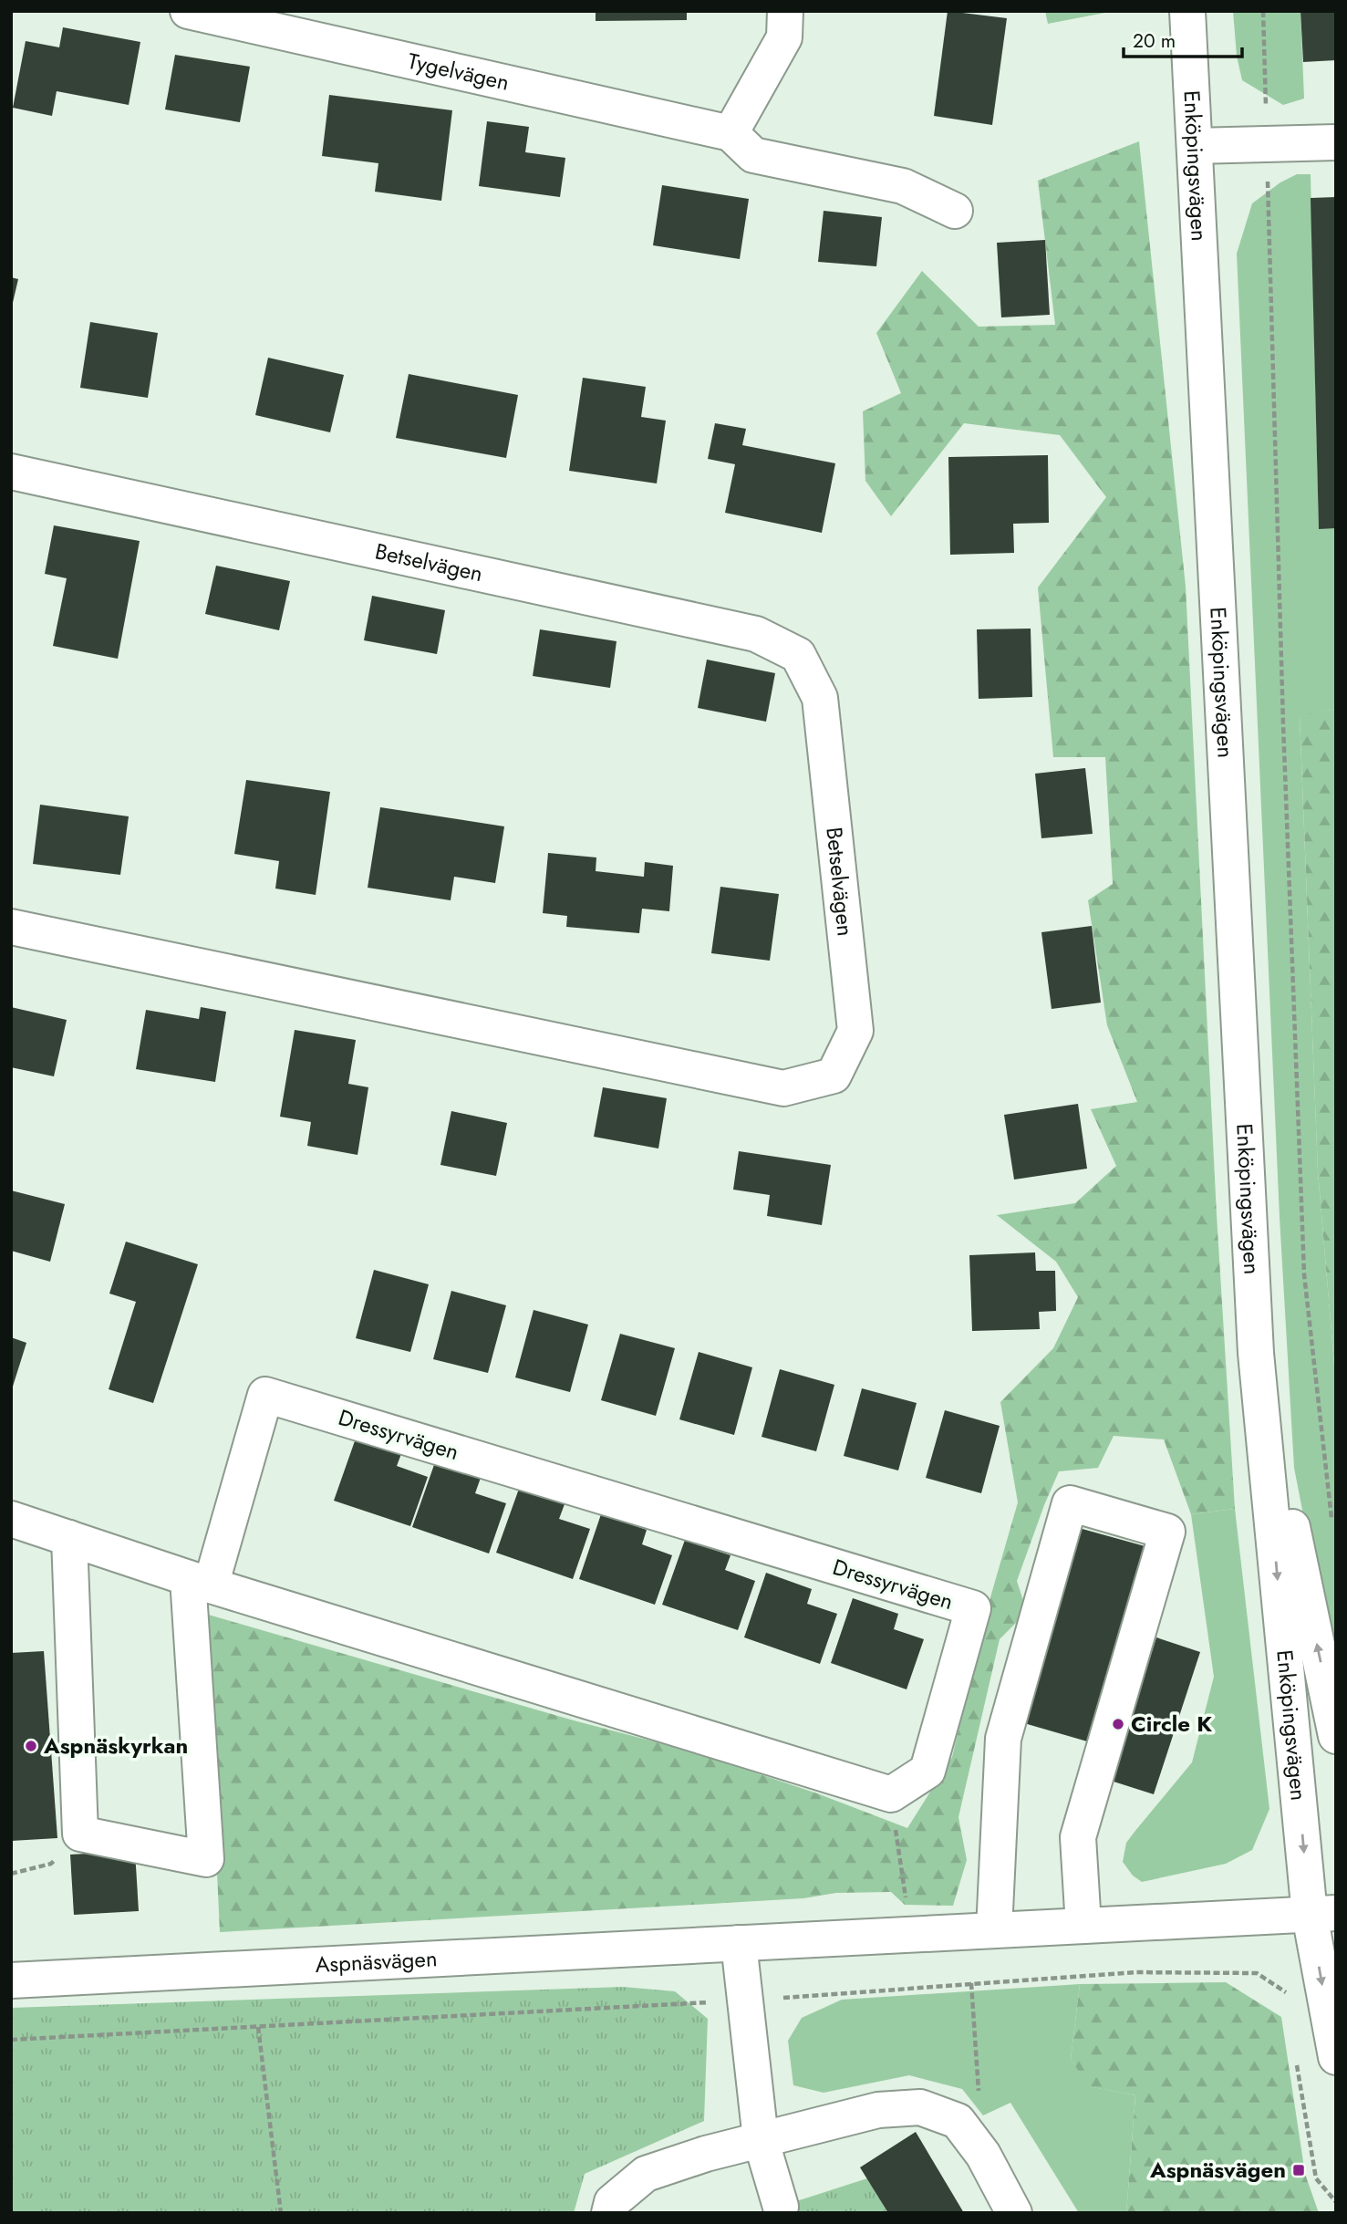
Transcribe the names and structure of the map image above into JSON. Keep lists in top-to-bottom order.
{
  "streets": {
    "street": [
      "Tygelvägen",
      "Enköpingsvägen",
      "Betselvägen",
      "Dressyrvägen",
      "Aspnäsvägen"
    ]
  },
  "crossings": [
    ["Enköpingsvägen", "Aspnäsvägen"]
  ],
  "places": {
    "other": ["Circle K", "Aspnäskyrkan"],
    "transit": ["Aspnäsvägen"]
  },
  "scale_bar": "20 m"
}
